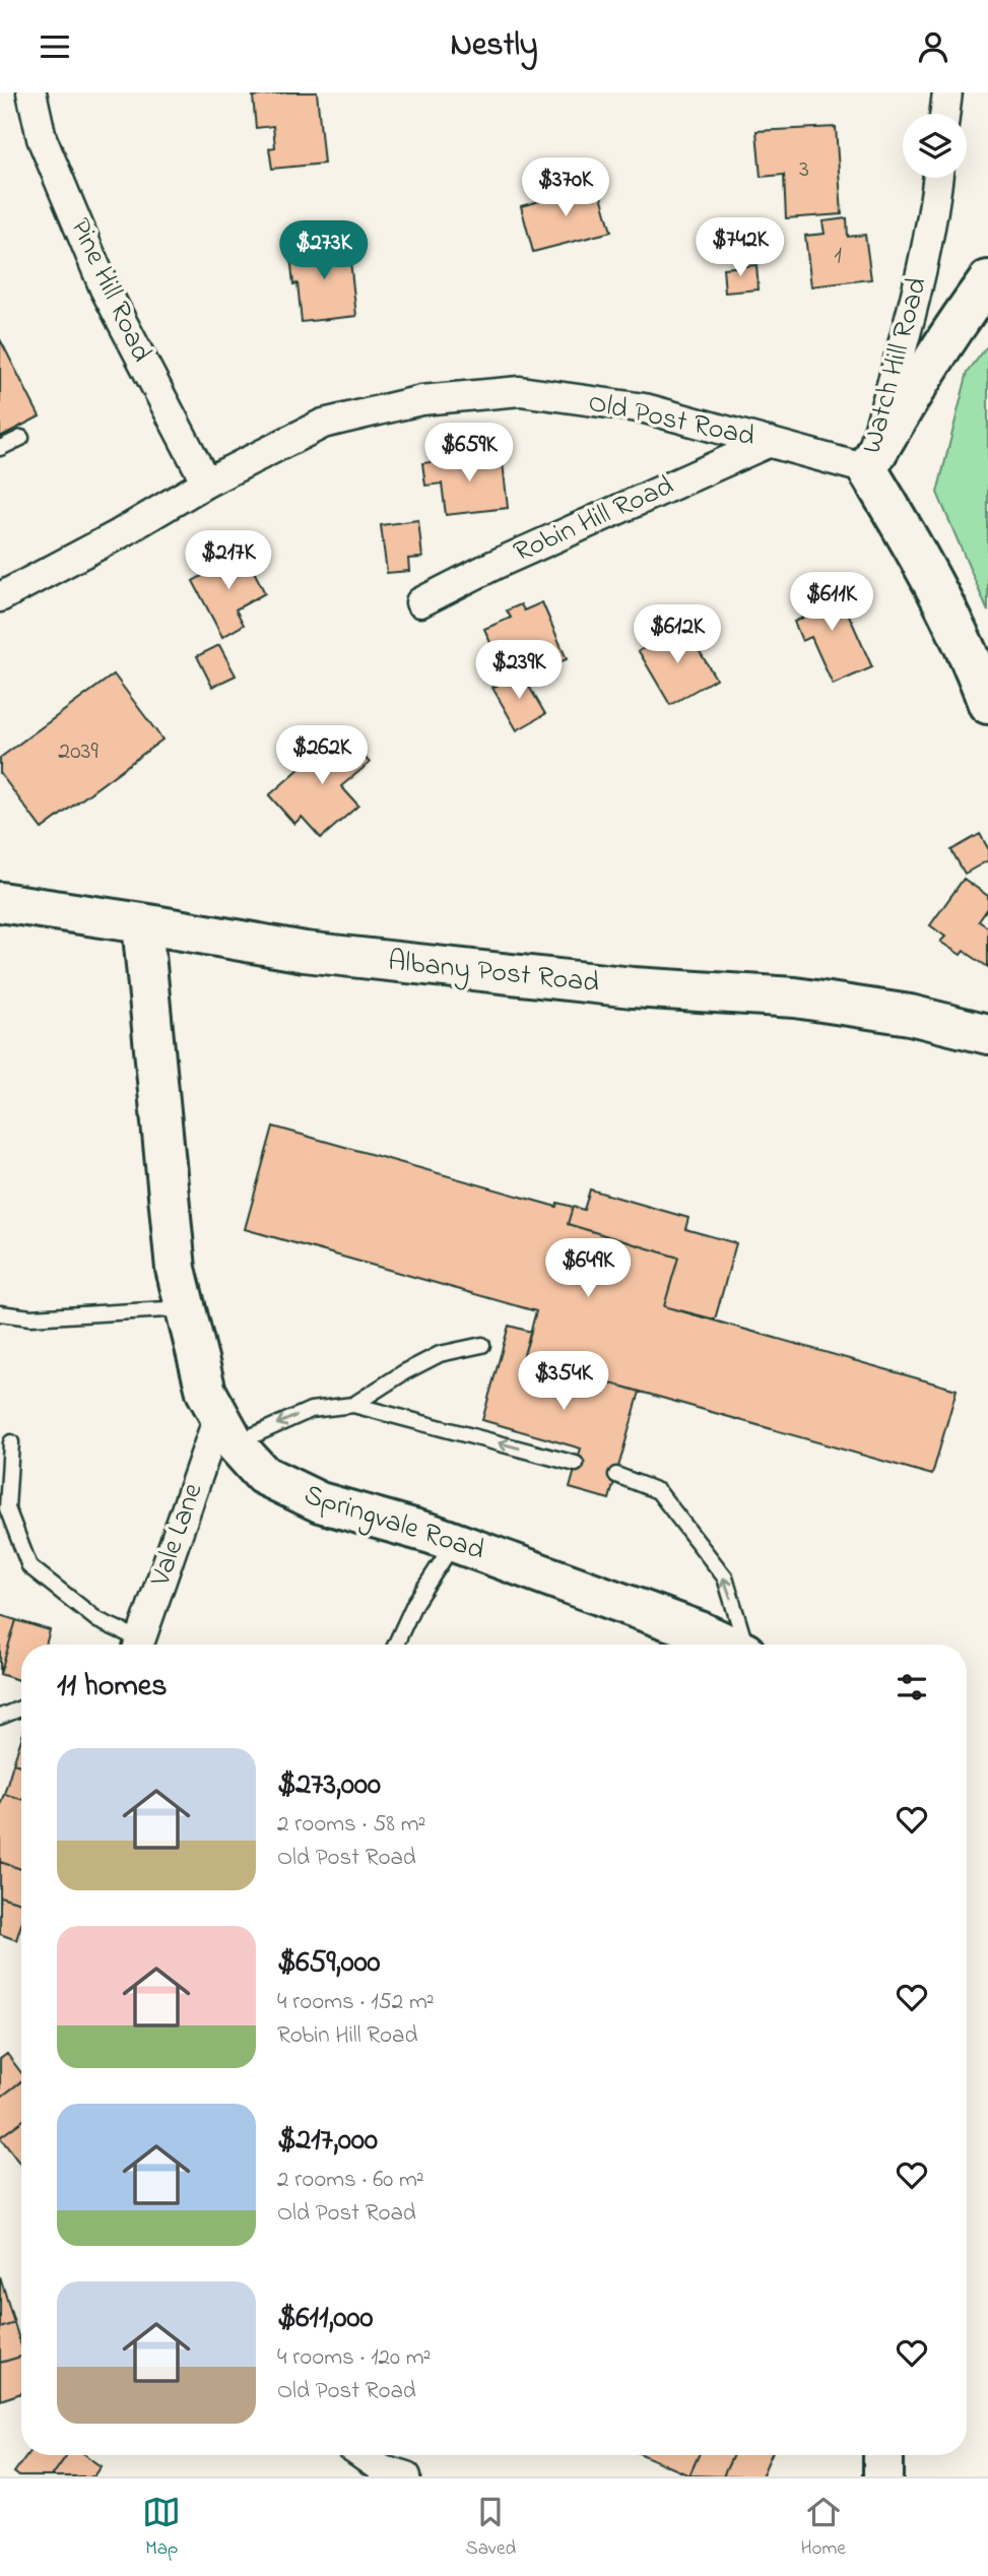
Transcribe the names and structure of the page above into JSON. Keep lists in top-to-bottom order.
{
  "streets": {
    "street": [
      "Pine Hill Road",
      "Watch Hill Road",
      "Old Post Road",
      "Robin Hill Road",
      "Albany Post Road",
      "Springvale Road",
      "Vale Lane"
    ]
  },
  "crossings": [
    ["Pine Hill Road", "Old Post Road"],
    ["Watch Hill Road", "Old Post Road"],
    ["Old Post Road", "Robin Hill Road"],
    ["Albany Post Road", "Springvale Road"],
    ["Springvale Road", "Vale Lane"]
  ],
  "house_numbers": ["3", "1", "2039"],
  "page": {
    "header": "Nestly",
    "price": [
      "$370K",
      "$742K",
      "$273K",
      "$659K",
      "$217K",
      "$611K",
      "$612K",
      "$239K",
      "$262K",
      "$649K",
      "$354K"
    ],
    "heading": "11 homes",
    "list": [
      {
        "name": "$273,000",
        "note": "2 rooms · 58 m² · Old Post Road"
      },
      {
        "name": "$659,000",
        "note": "4 rooms · 152 m² · Robin Hill Road"
      },
      {
        "name": "$217,000",
        "note": "2 rooms · 60 m² · Old Post Road"
      },
      {
        "name": "$611,000",
        "note": "4 rooms · 120 m² · Old Post Road"
      }
    ],
    "tabs": ["Map", "Saved", "Home"]
  }
}
